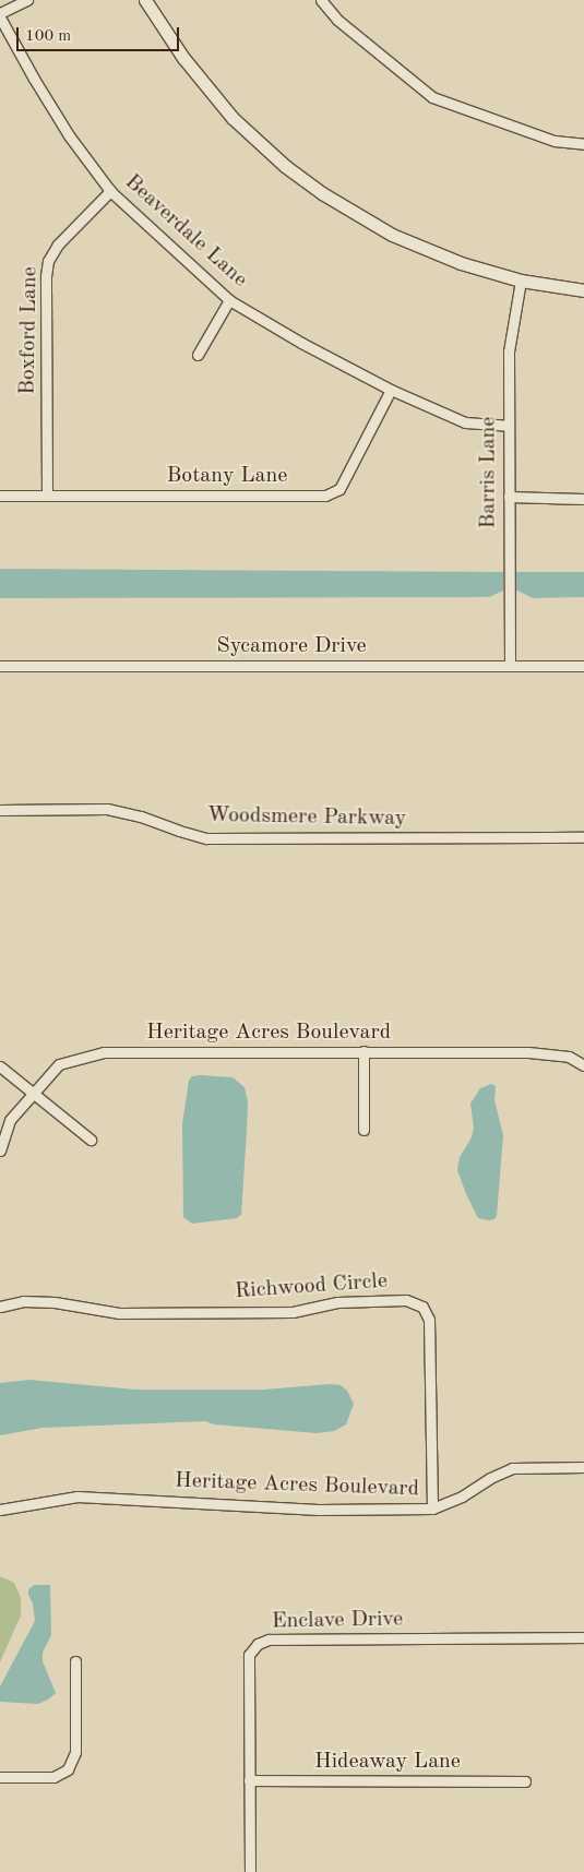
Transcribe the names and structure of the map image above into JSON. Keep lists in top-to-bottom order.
{
  "streets": {
    "street": [
      "Beaverdale Lane",
      "Boxford Lane",
      "Barris Lane",
      "Botany Lane",
      "Sycamore Drive",
      "Woodsmere Parkway",
      "Heritage Acres Boulevard",
      "Richwood Circle",
      "Enclave Drive",
      "Hideaway Lane"
    ]
  },
  "crossings": [
    ["Beaverdale Lane", "Boxford Lane"],
    ["Beaverdale Lane", "Barris Lane"],
    ["Beaverdale Lane", "Botany Lane"],
    ["Boxford Lane", "Botany Lane"],
    ["Barris Lane", "Sycamore Drive"],
    ["Heritage Acres Boulevard", "Richwood Circle"],
    ["Enclave Drive", "Hideaway Lane"]
  ],
  "scale_bar": "100 m"
}
